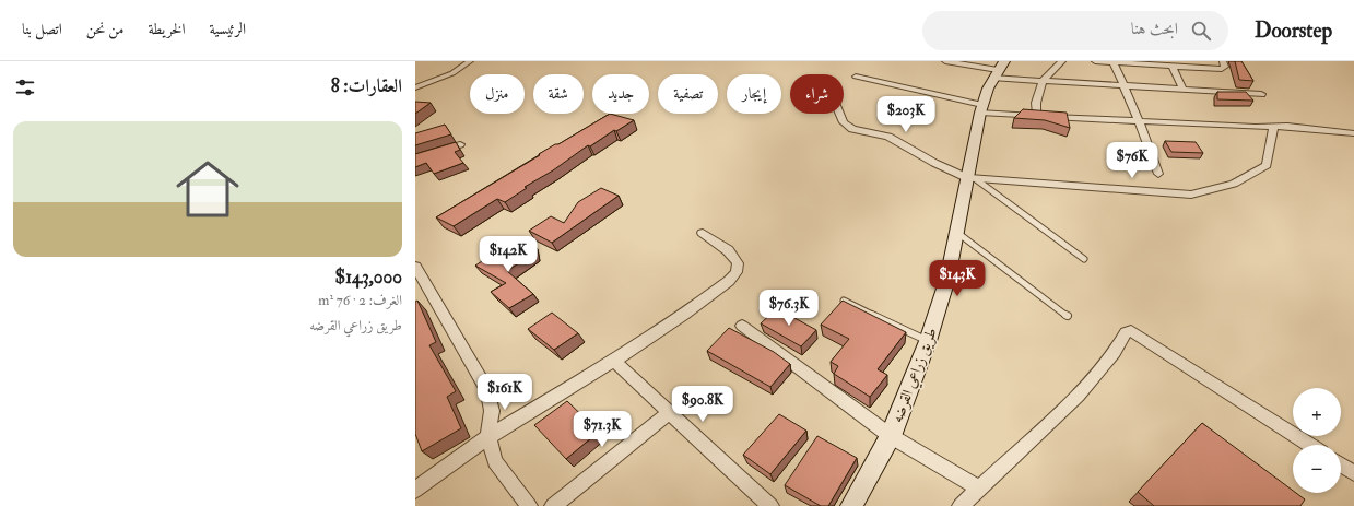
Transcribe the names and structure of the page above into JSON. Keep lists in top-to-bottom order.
{
  "streets": {
    "main road": ["طريق زراعي القرضه"]
  },
  "page": {
    "header": "Doorstep",
    "search": "ابحث هنا",
    "nav": [
      "الرئيسية",
      "الخريطة",
      "من نحن",
      "اتصل بنا"
    ],
    "heading": "العقارات: 8",
    "chip": [
      "شراء",
      "إيجار",
      "تصفية",
      "جديد",
      "شقة",
      "منزل"
    ],
    "price": [
      "$203K",
      "$76K",
      "$142K",
      "$143K",
      "$76.3K",
      "$161K",
      "$90.8K",
      "$71.3K"
    ],
    "list": [
      {
        "name": "$143,000",
        "note": "الغرف: 2 · 76 m² · طريق زراعي القرضه"
      }
    ],
    "map_buttons": ["+", "−"]
  }
}
